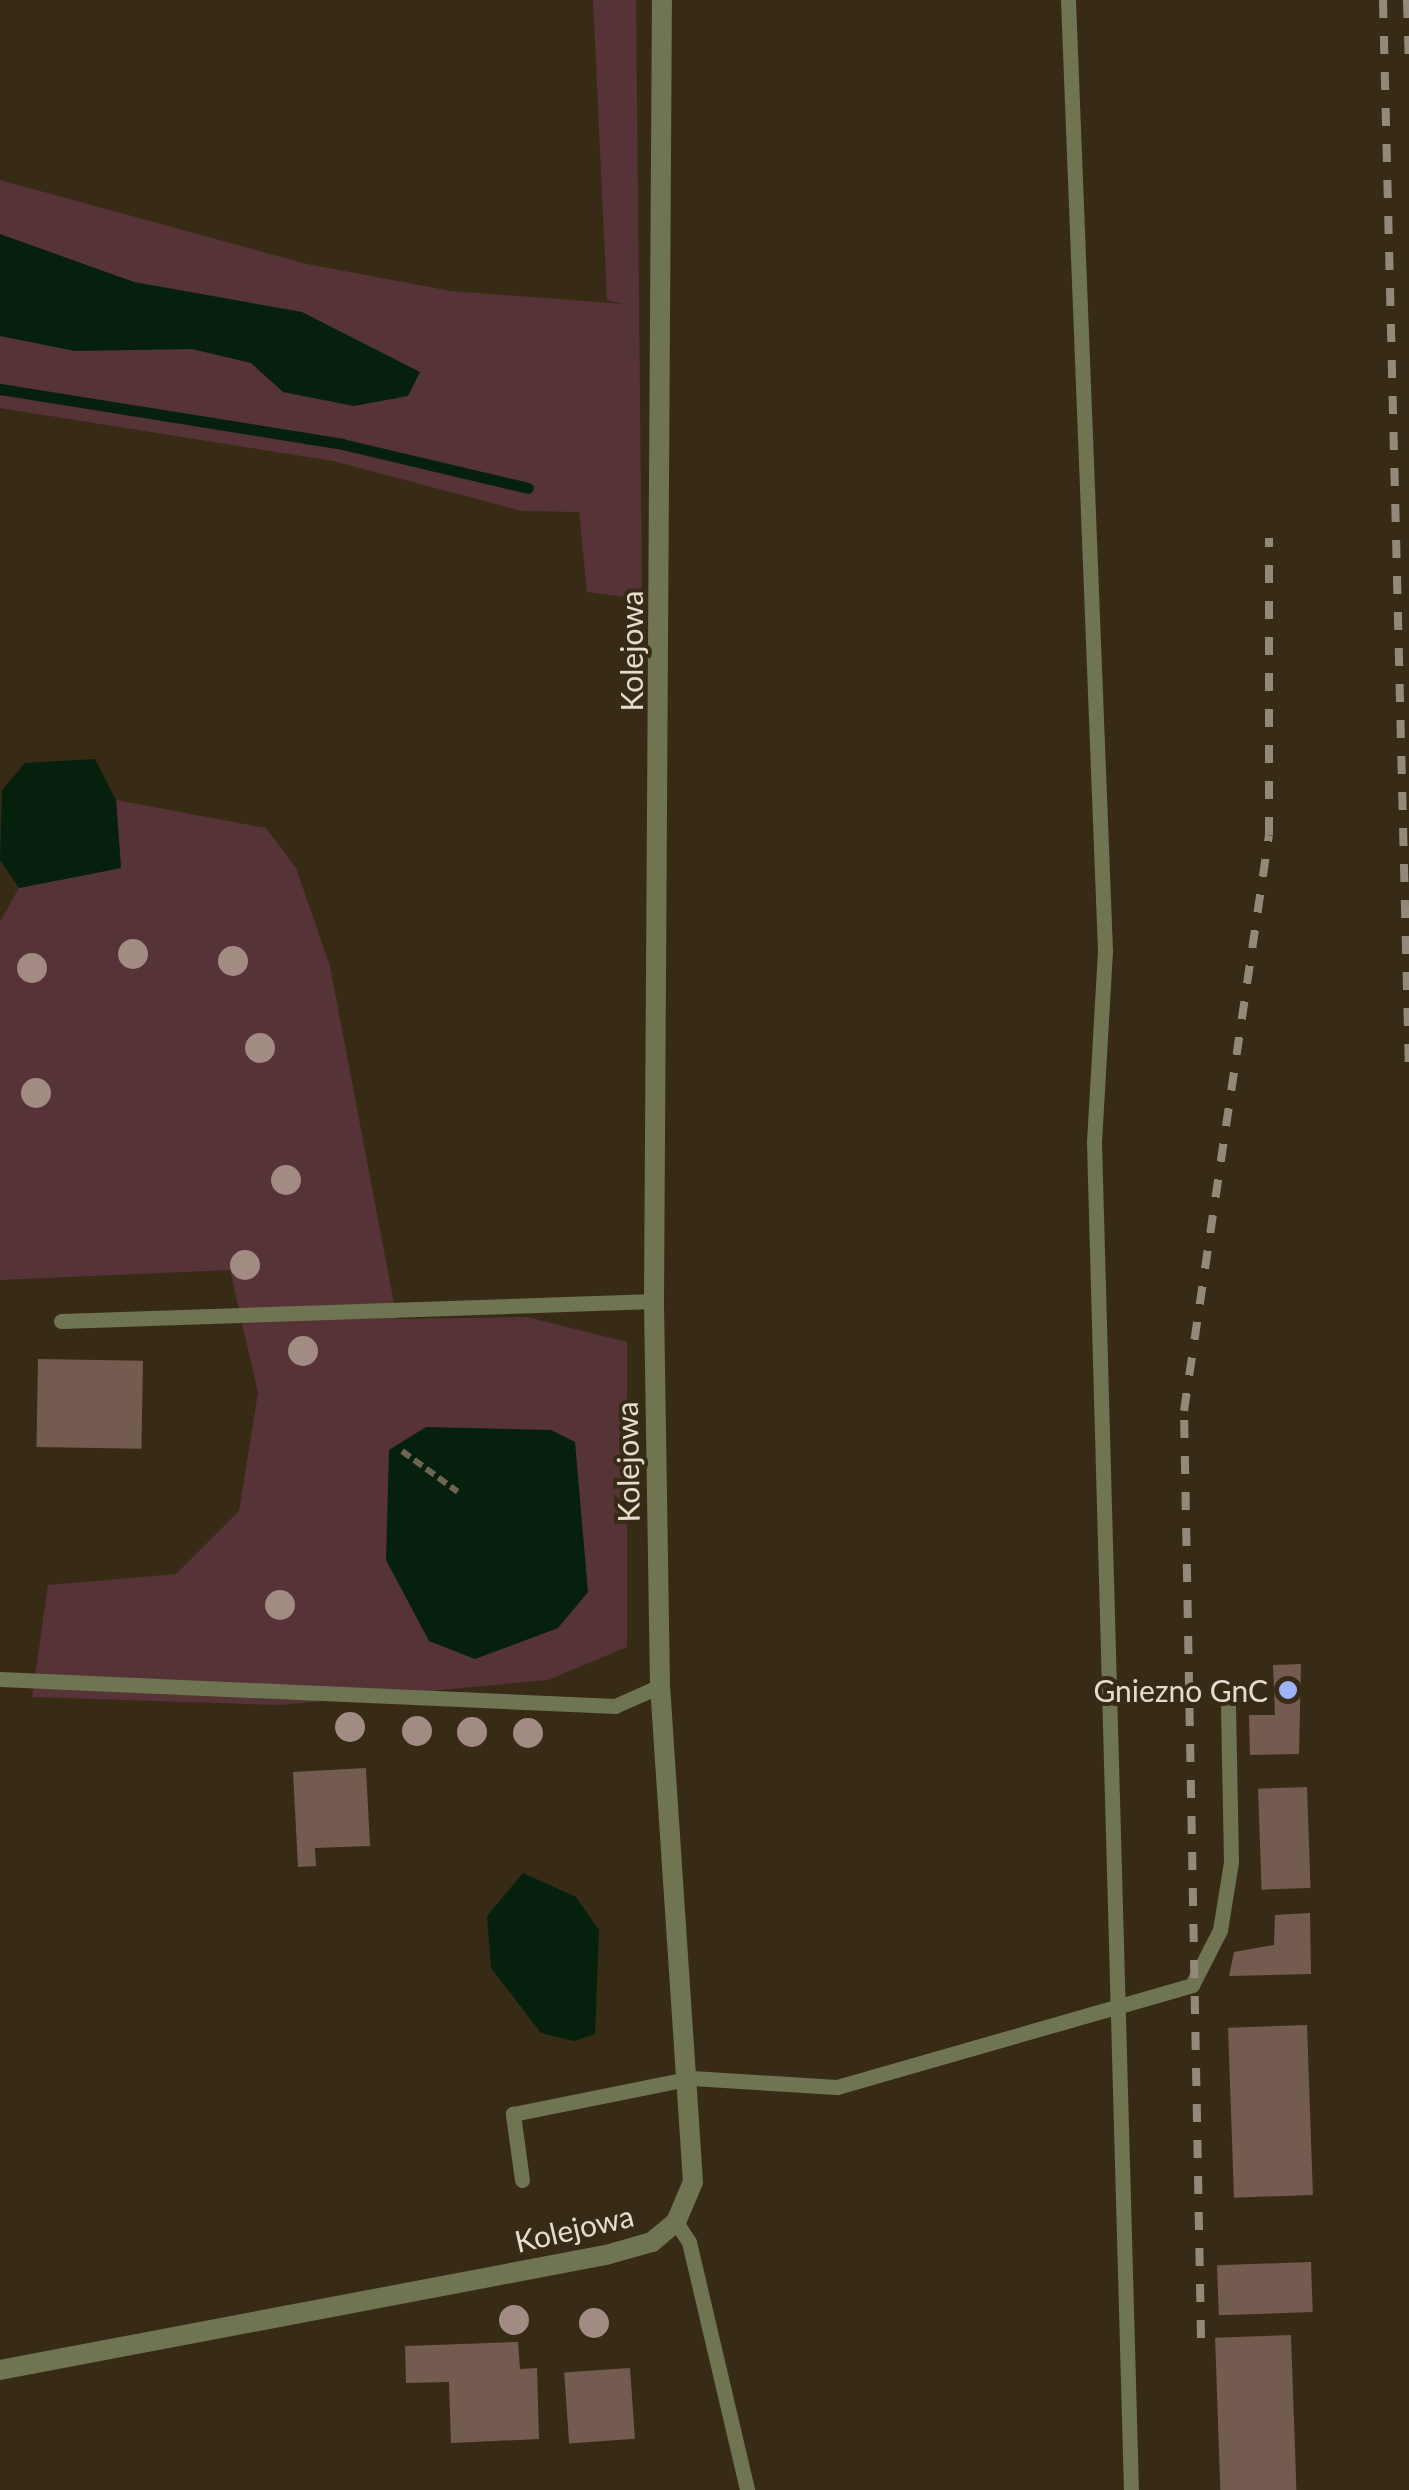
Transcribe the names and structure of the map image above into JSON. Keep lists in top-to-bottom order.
{
  "streets": {
    "street": ["Kolejowa"]
  },
  "places": ["Gniezno GnC"]
}
